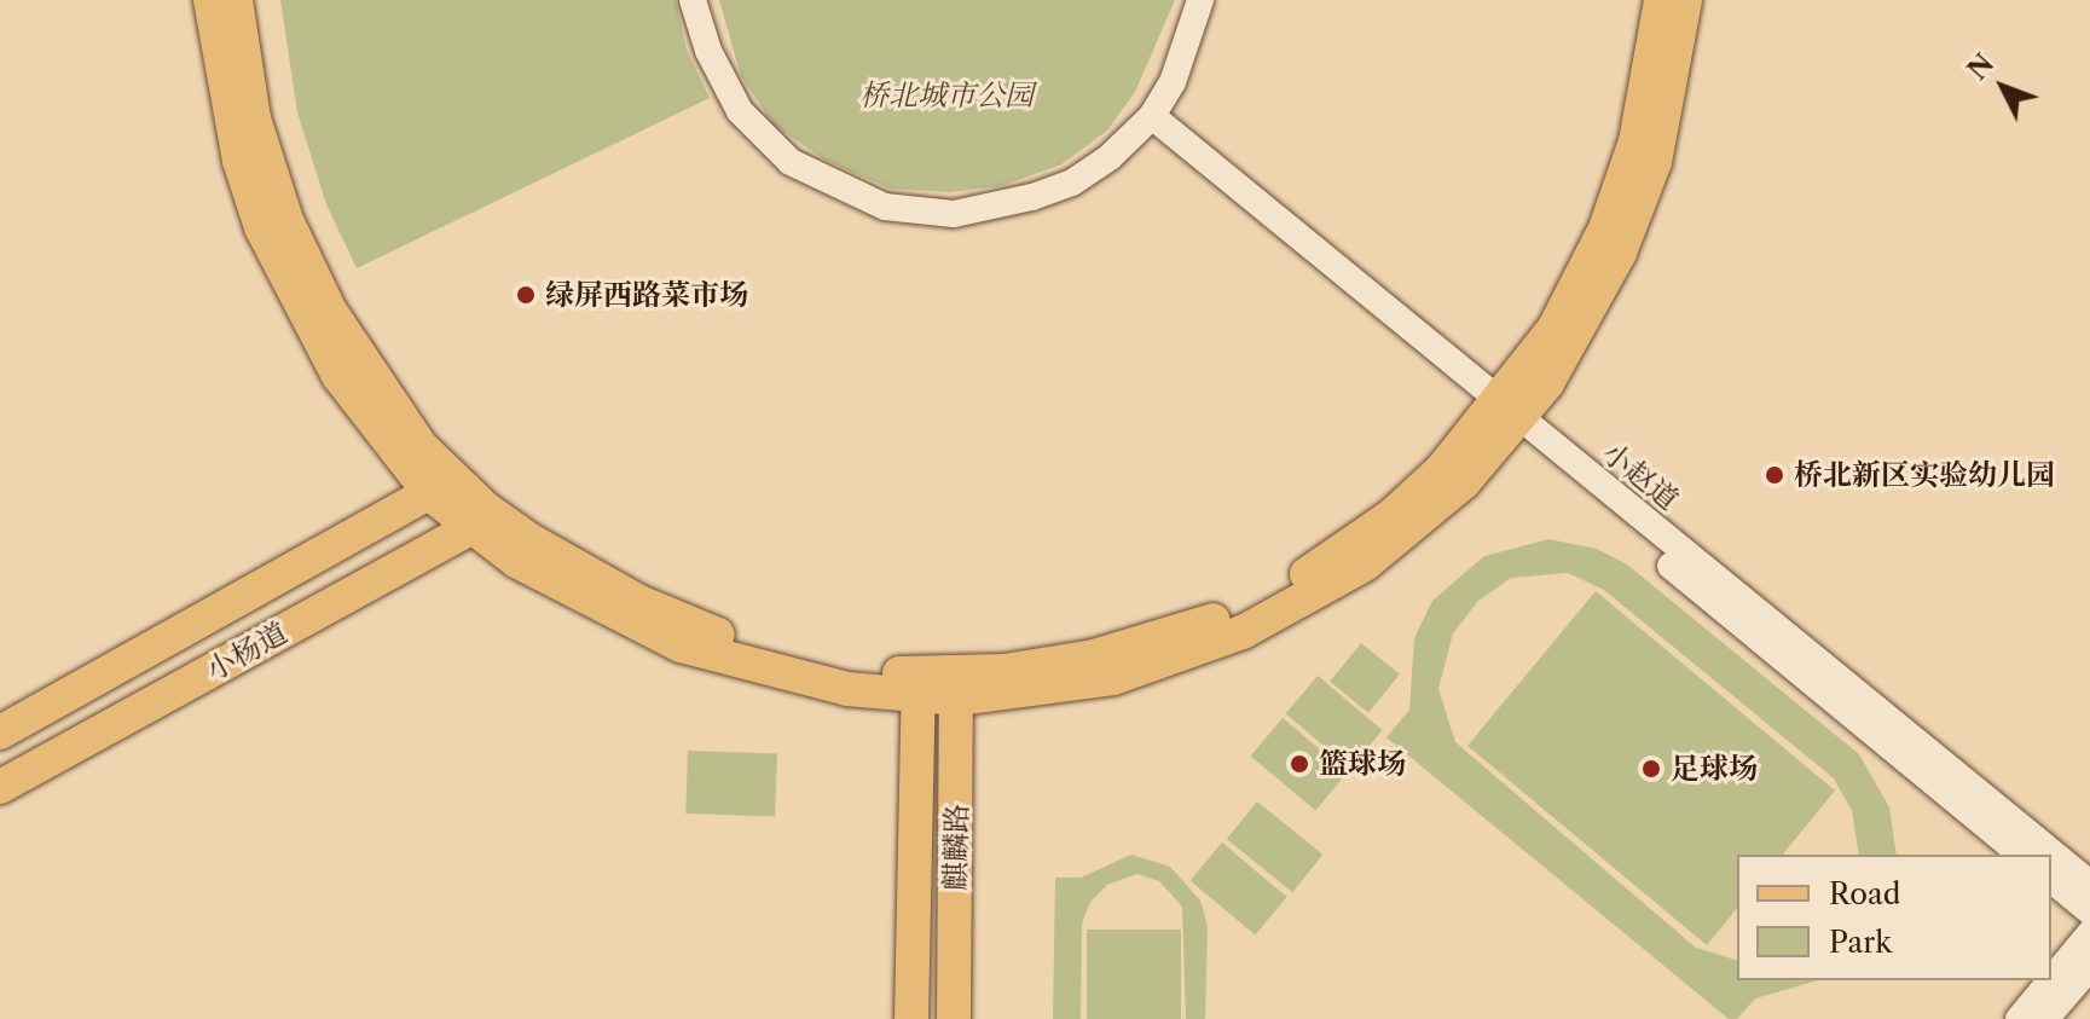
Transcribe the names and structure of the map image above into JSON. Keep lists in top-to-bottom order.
{
  "streets": {
    "main road": ["小杨道", "麒麟路"],
    "street": ["小赵道"]
  },
  "parks": ["桥北城市公园"],
  "places": [
    "绿屏西路菜市场",
    "桥北新区实验幼儿园",
    "篮球场",
    "足球场"
  ],
  "legend": ["Road", "Park"],
  "north": "top left"
}
